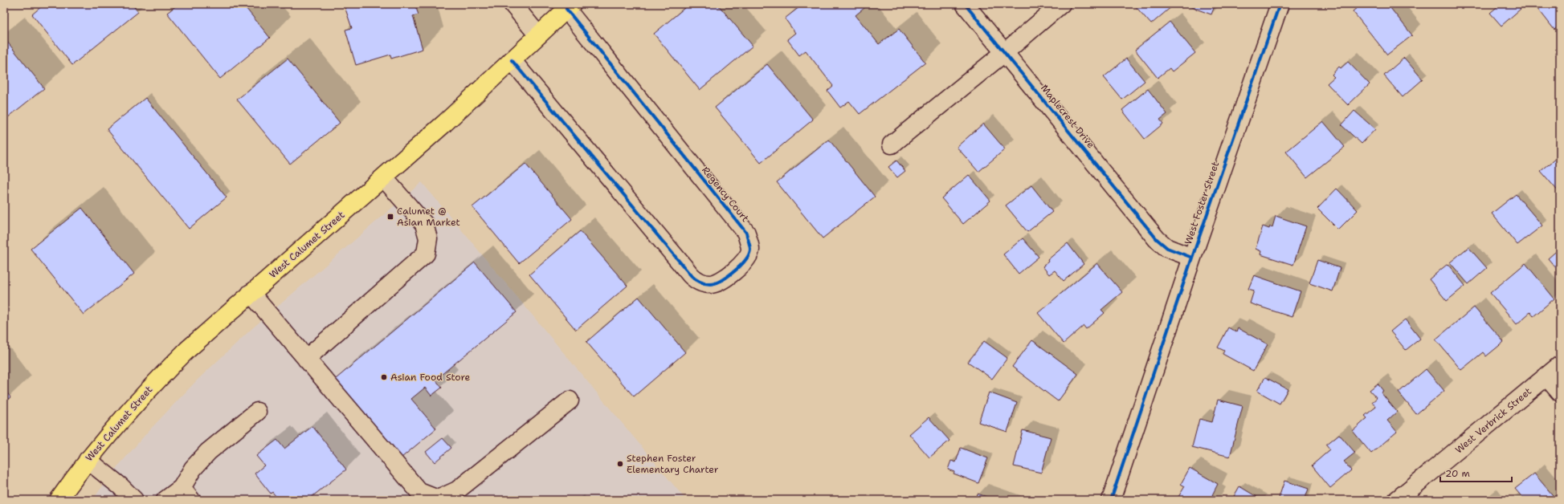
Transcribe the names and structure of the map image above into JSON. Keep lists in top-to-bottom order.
{
  "streets": {
    "main road": ["West Calumet Street"],
    "street": [
      "Maplecrest Drive",
      "Regency Court",
      "West Foster Street",
      "West Verbrick Street"
    ]
  },
  "crossings": [
    ["Maplecrest Drive", "West Foster Street"],
    ["Regency Court", "West Calumet Street"]
  ],
  "places": {
    "transit": ["Calumet @ Asian Market"],
    "other": ["Asian Food Store", "Stephen Foster Elementary Charter"]
  },
  "scale_bar": "20 m"
}
